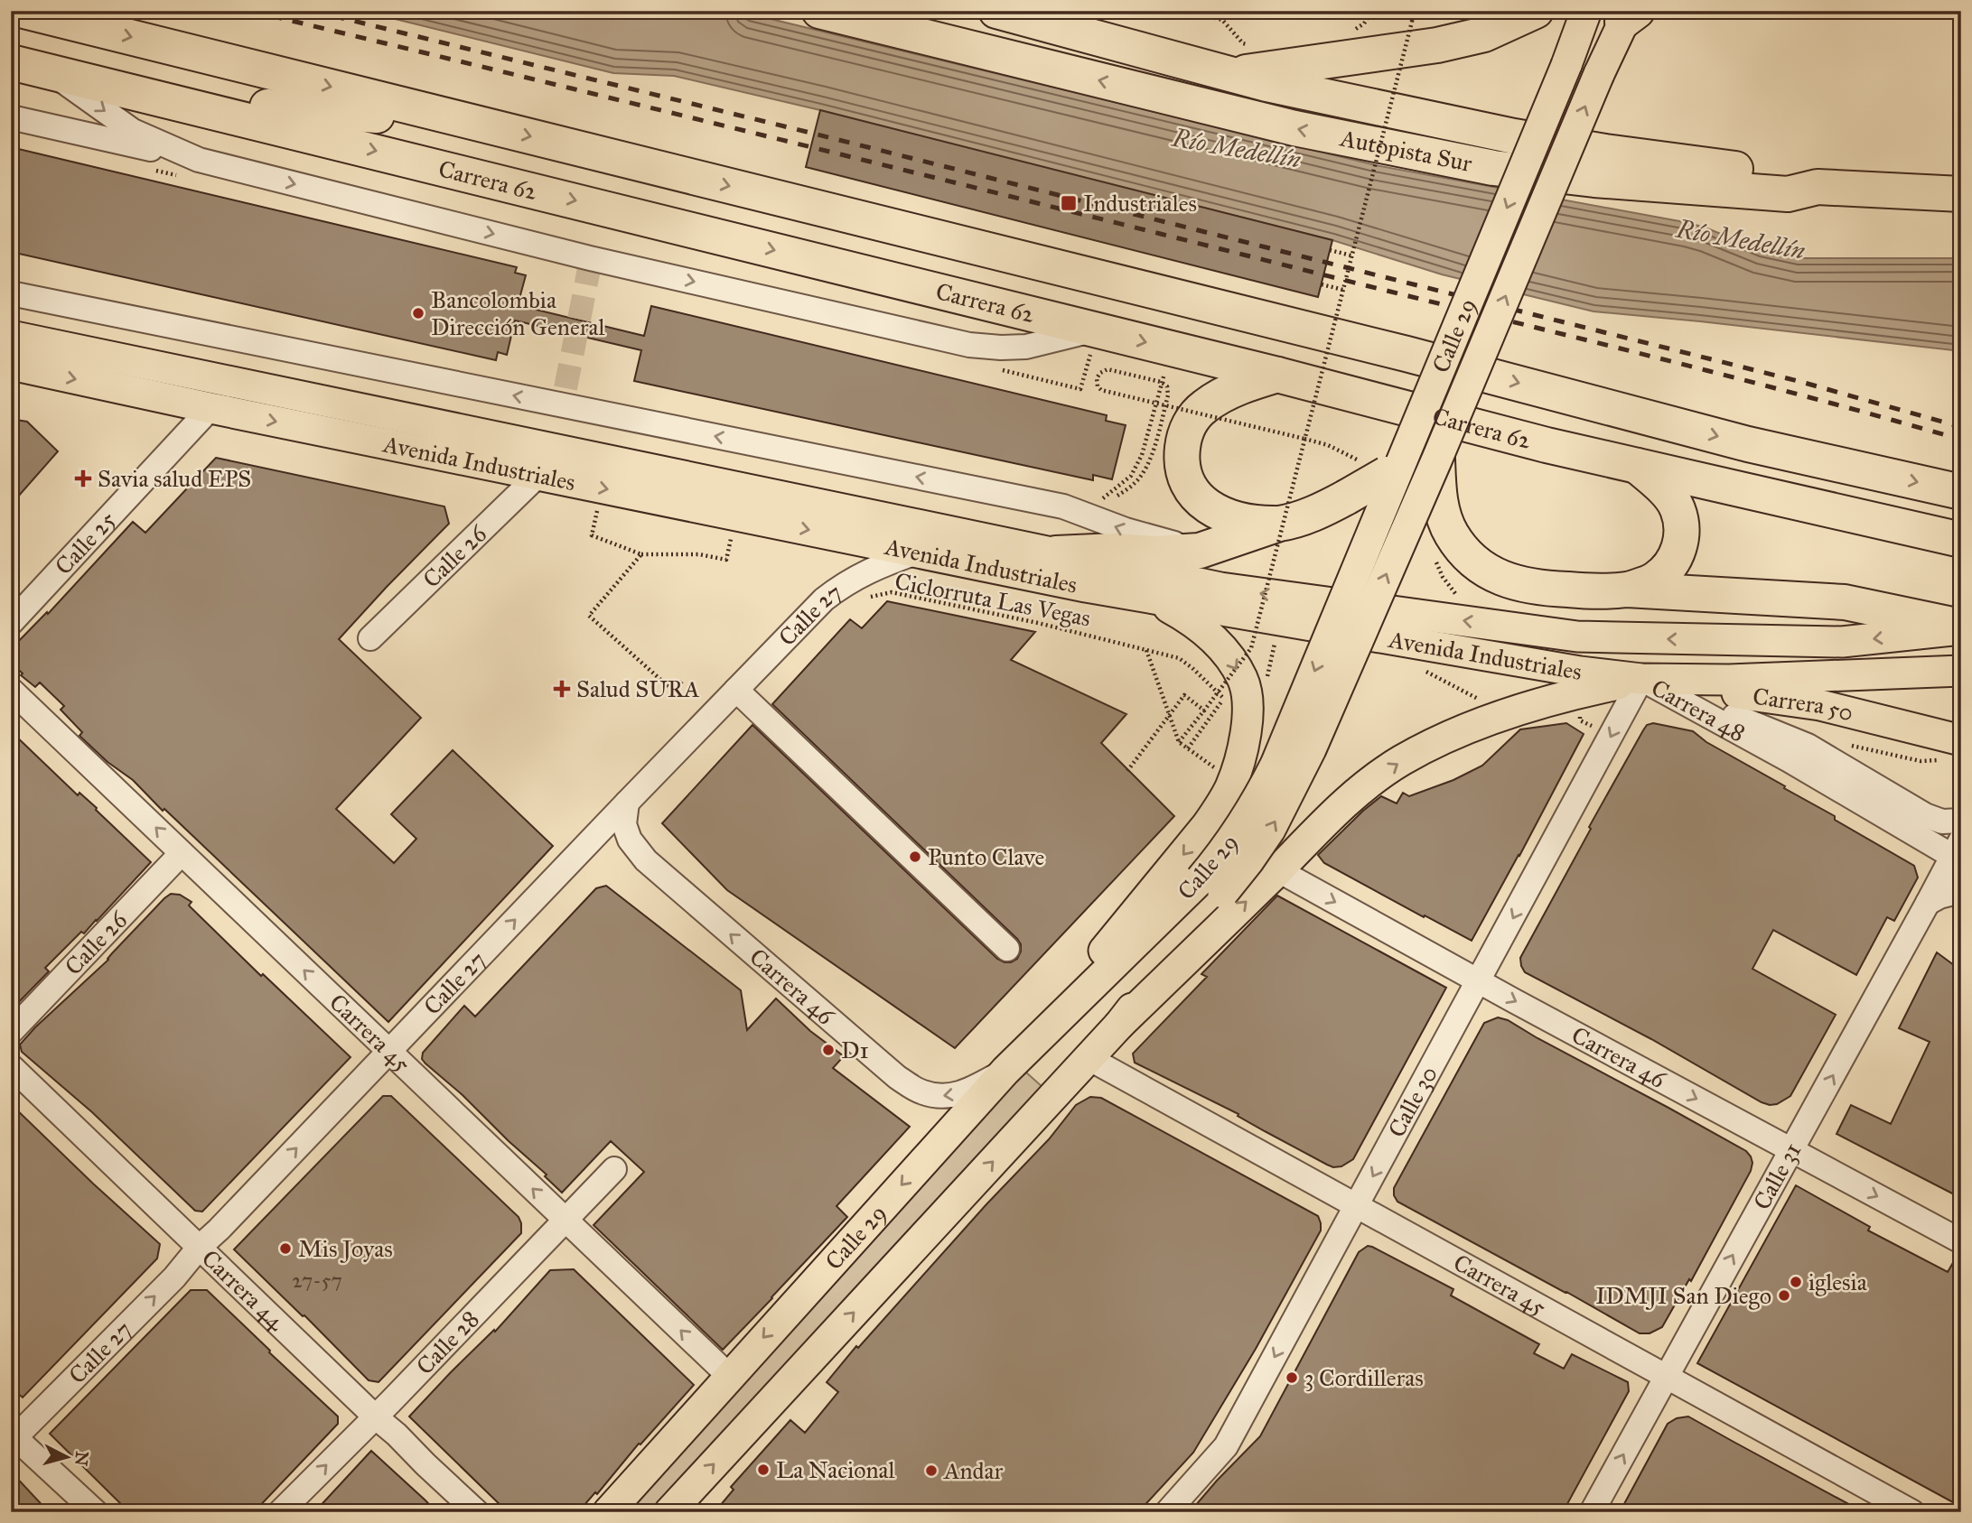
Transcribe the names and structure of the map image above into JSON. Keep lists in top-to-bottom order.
{
  "streets": {
    "highway": ["Autopista Sur", "Carrera 62"],
    "main road": ["Calle 29", "Avenida Industriales", "Carrera 50"],
    "street": [
      "Calle 25",
      "Calle 26",
      "Calle 27",
      "Carrera 48",
      "Carrera 46",
      "Carrera 45",
      "Calle 30",
      "Calle 31",
      "Carrera 44",
      "Calle 28"
    ],
    "path": ["Ciclorruta Las Vegas"]
  },
  "crossings": [
    ["Calle 29", "Carrera 46"],
    ["Calle 29", "Carrera 45"],
    ["Avenida Industriales", "Calle 25"],
    ["Avenida Industriales", "Calle 26"],
    ["Avenida Industriales", "Calle 27"],
    ["Avenida Industriales", "Carrera 50"],
    ["Avenida Industriales", "Carrera 48"],
    ["Avenida Industriales", "Calle 30"],
    ["Calle 26", "Carrera 45"],
    ["Calle 27", "Carrera 46"],
    ["Calle 27", "Carrera 45"],
    ["Calle 27", "Carrera 44"],
    ["Carrera 50", "Carrera 48"],
    ["Carrera 50", "Calle 30"],
    ["Carrera 48", "Calle 30"],
    ["Carrera 48", "Calle 31"],
    ["Carrera 46", "Calle 30"],
    ["Carrera 46", "Calle 31"],
    ["Carrera 45", "Calle 30"],
    ["Carrera 45", "Calle 31"],
    ["Carrera 45", "Calle 28"],
    ["Carrera 44", "Calle 28"]
  ],
  "one_way": [
    "Calle 27",
    "Carrera 45",
    "Calle 30",
    "Calle 31"
  ],
  "water": ["Río Medellín"],
  "places": {
    "transit": ["Industriales"],
    "other": [
      "Bancolombia Dirección General",
      "Punto Clave",
      "D1",
      "Mis Joyas",
      "iglesia",
      "IDMJI San Diego",
      "3 Cordilleras",
      "La Nacional",
      "Andar"
    ],
    "health": ["Savia salud EPS", "Salud SURA"]
  },
  "house_numbers": ["27-57"],
  "north": "right"
}
